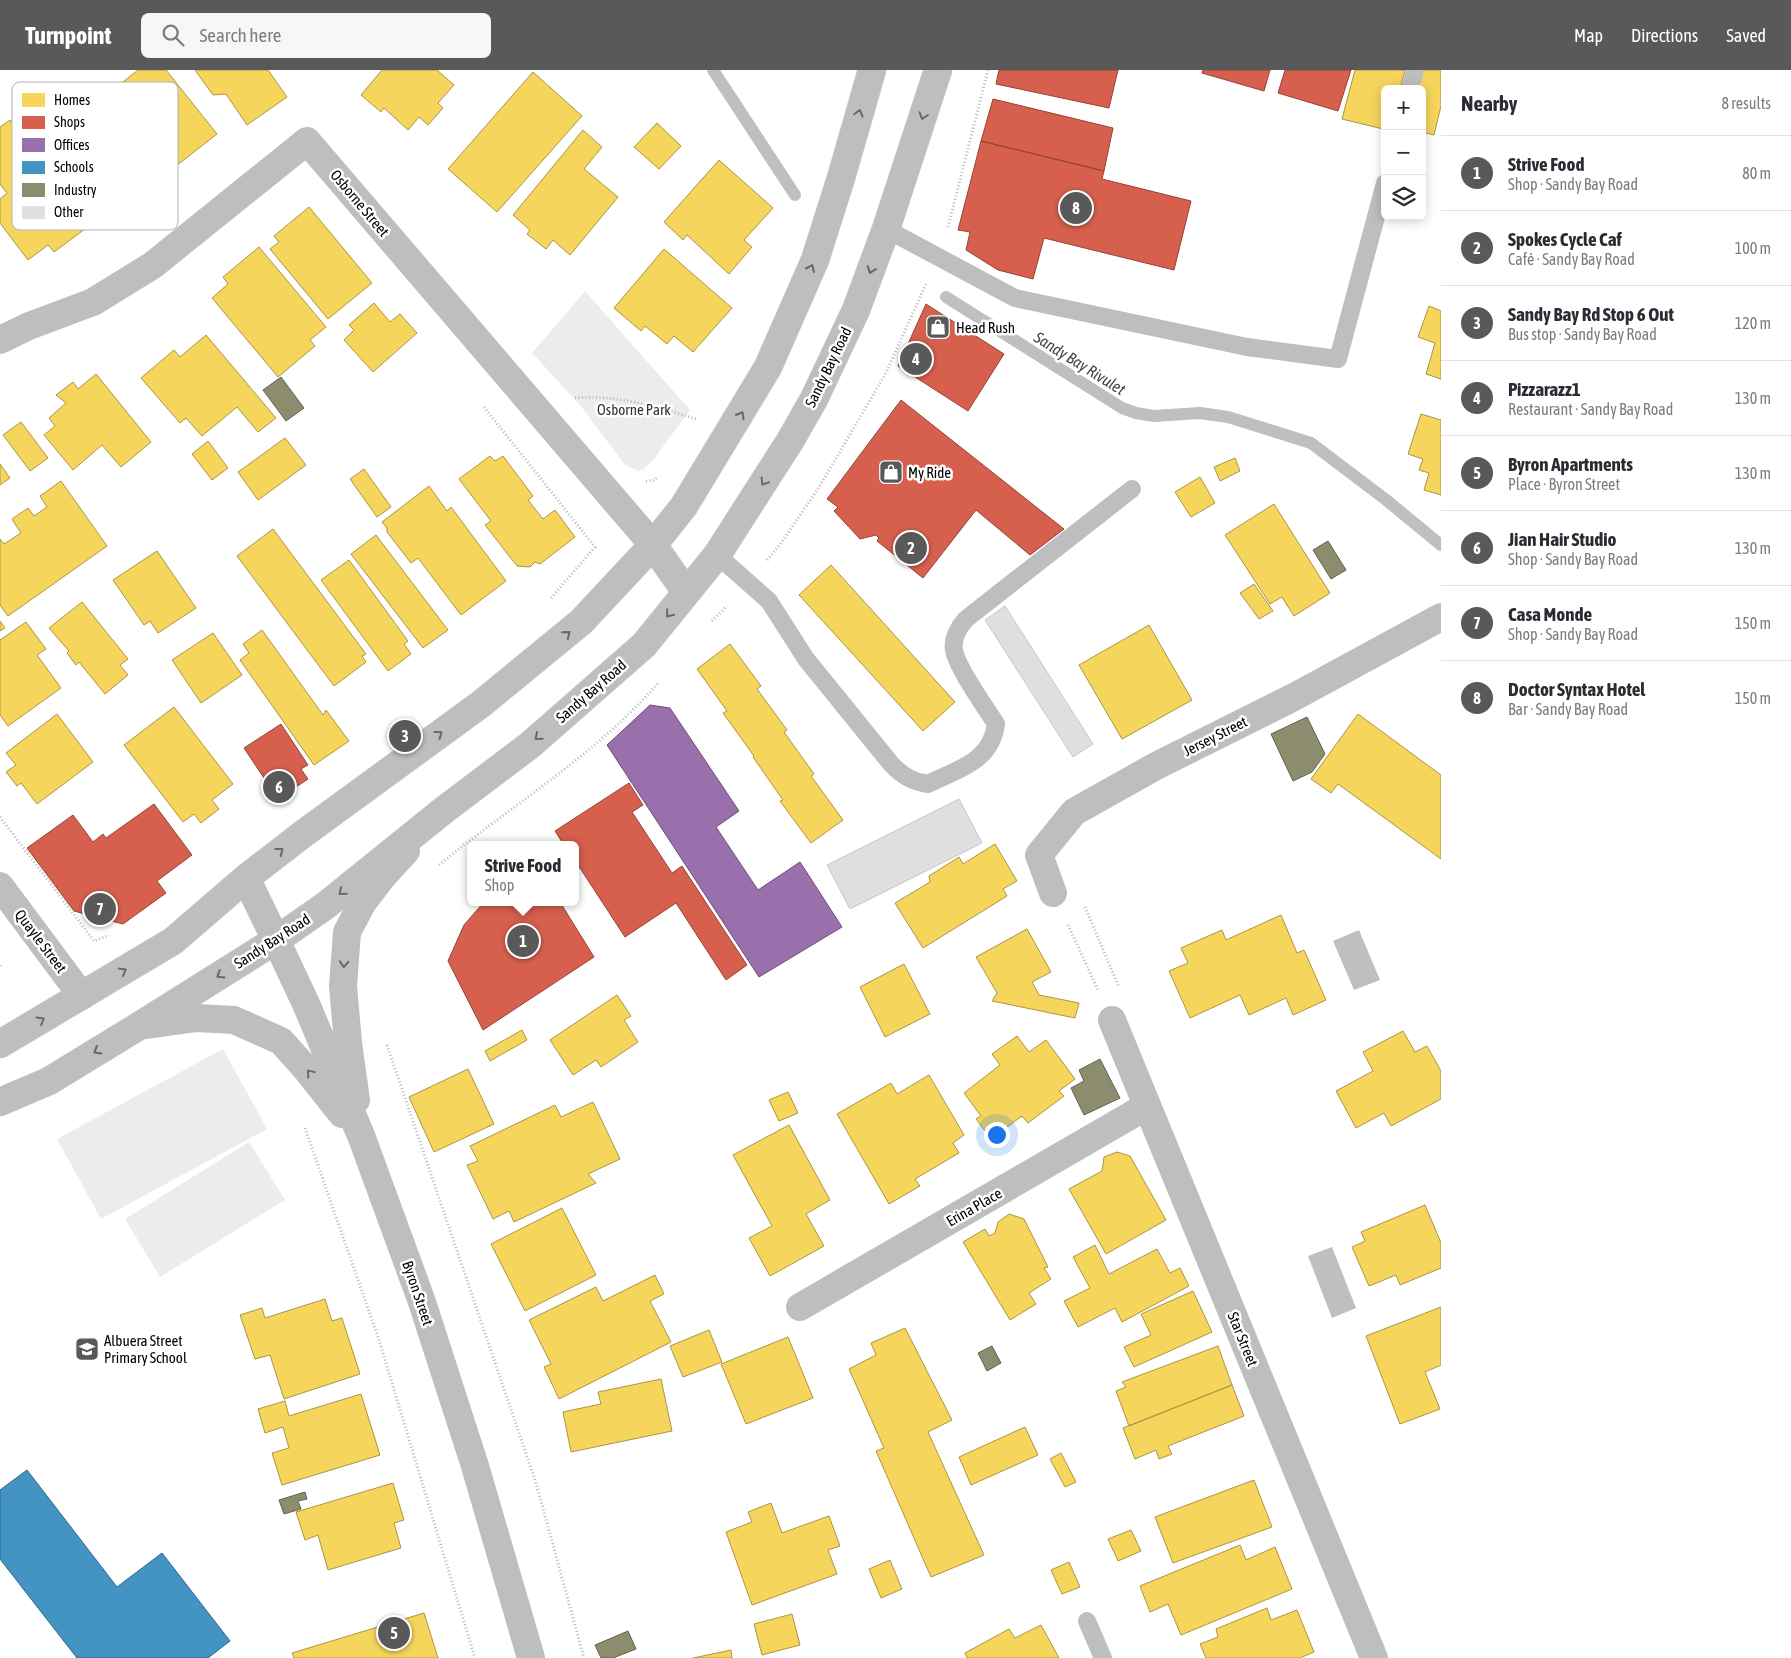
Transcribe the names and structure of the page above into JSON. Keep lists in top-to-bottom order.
{
  "streets": {
    "street": [
      "Osborne Street",
      "Sandy Bay Road",
      "Jersey Street",
      "Quayle Street",
      "Erina Place",
      "Byron Street",
      "Star Street"
    ]
  },
  "crossings": [
    ["Osborne Street", "Sandy Bay Road"],
    ["Sandy Bay Road", "Byron Street"],
    ["Erina Place", "Star Street"]
  ],
  "water": ["Sandy Bay Rivulet"],
  "parks": ["Osborne Park"],
  "places": {
    "shop": ["Head Rush", "My Ride"],
    "school or university": ["Albuera Street Primary School"]
  },
  "legend": [
    "Homes",
    "Shops",
    "Offices",
    "Schools",
    "Industry",
    "Other"
  ],
  "page": {
    "header": "Turnpoint",
    "search": "Search here",
    "nav": ["Map", "Directions", "Saved"],
    "heading": ["Nearby", "8 results"],
    "map_buttons": ["+", "−"],
    "list": [
      {
        "mark": "1",
        "name": "Strive Food",
        "note": "Shop · Sandy Bay Road",
        "value": "80 m"
      },
      {
        "mark": "2",
        "name": "Spokes Cycle Caf",
        "note": "Café · Sandy Bay Road",
        "value": "100 m"
      },
      {
        "mark": "3",
        "name": "Sandy Bay Rd Stop 6 Out",
        "note": "Bus stop · Sandy Bay Road",
        "value": "120 m"
      },
      {
        "mark": "4",
        "name": "Pizzarazz1",
        "note": "Restaurant · Sandy Bay Road",
        "value": "130 m"
      },
      {
        "mark": "5",
        "name": "Byron Apartments",
        "note": "Place · Byron Street",
        "value": "130 m"
      },
      {
        "mark": "6",
        "name": "Jian Hair Studio",
        "note": "Shop · Sandy Bay Road",
        "value": "130 m"
      },
      {
        "mark": "7",
        "name": "Casa Monde",
        "note": "Shop · Sandy Bay Road",
        "value": "150 m"
      },
      {
        "mark": "8",
        "name": "Doctor Syntax Hotel",
        "note": "Bar · Sandy Bay Road",
        "value": "150 m"
      }
    ],
    "pins": [
      "8",
      "4",
      "2",
      "3",
      "6",
      "7",
      "1",
      "5"
    ],
    "popup": ["Strive Food", "Shop"]
  }
}
